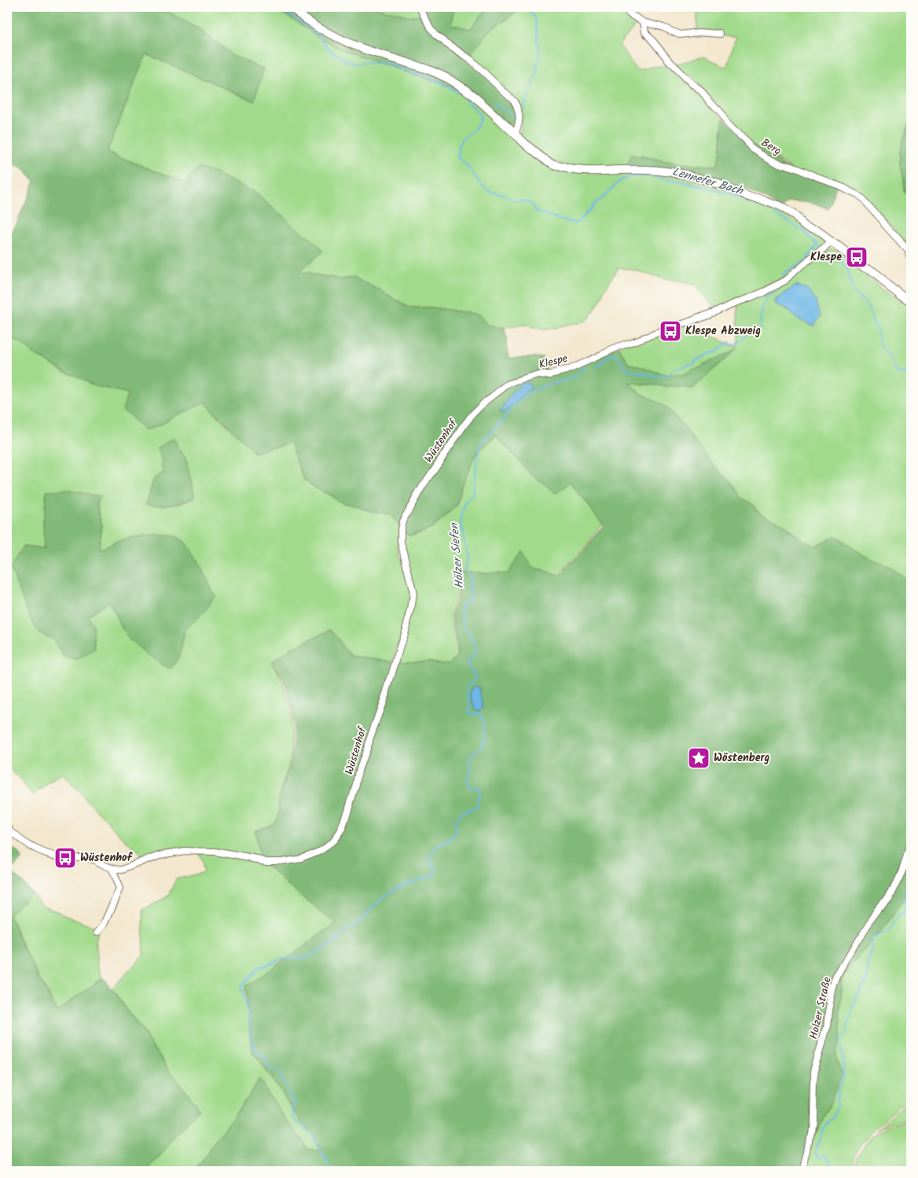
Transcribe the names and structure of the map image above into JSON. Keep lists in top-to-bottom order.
{
  "streets": {
    "street": [
      "Berg",
      "Klespe",
      "Wüstenhof",
      "Holzer Straße"
    ]
  },
  "crossings": [
    ["Klespe", "Wüstenhof"]
  ],
  "water": ["Lennefer Bach", "Hölzer Siefen"],
  "places": {
    "bus stop": ["Klespe", "Klespe Abzweig", "Wüstenhof"],
    "place": ["Wöstenberg"]
  }
}
